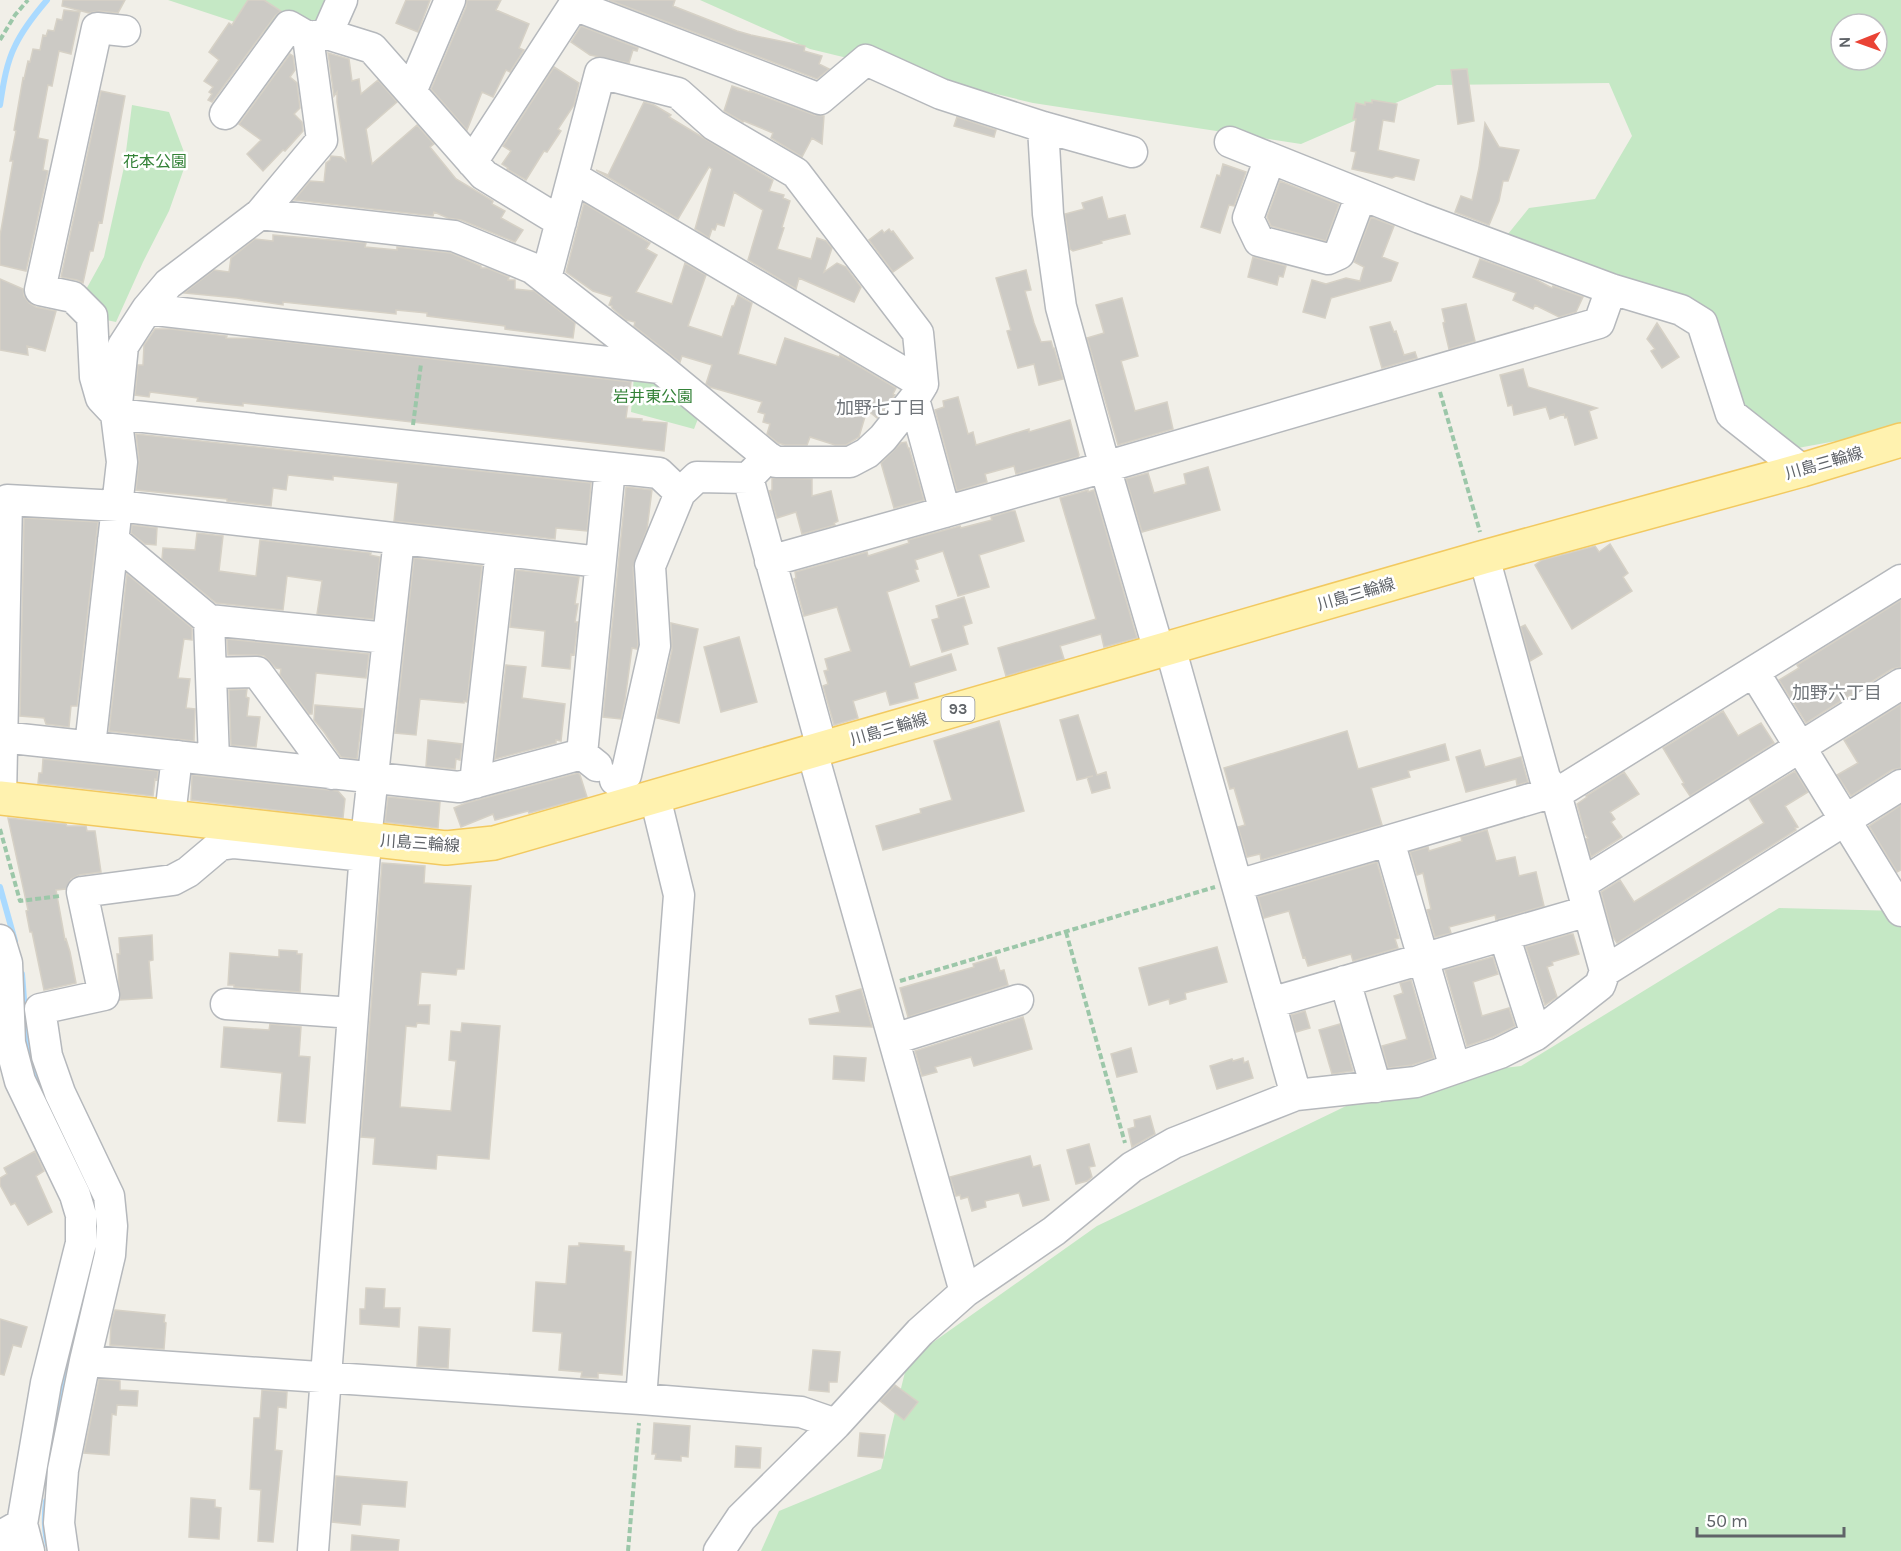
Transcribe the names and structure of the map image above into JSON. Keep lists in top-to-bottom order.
{
  "streets": {
    "main road": ["川島三輪線", "93"]
  },
  "districts": ["加野七丁目", "加野六丁目"],
  "parks": ["花本公園", "岩井東公園"],
  "scale_bar": "50 m",
  "north": "left"
}
